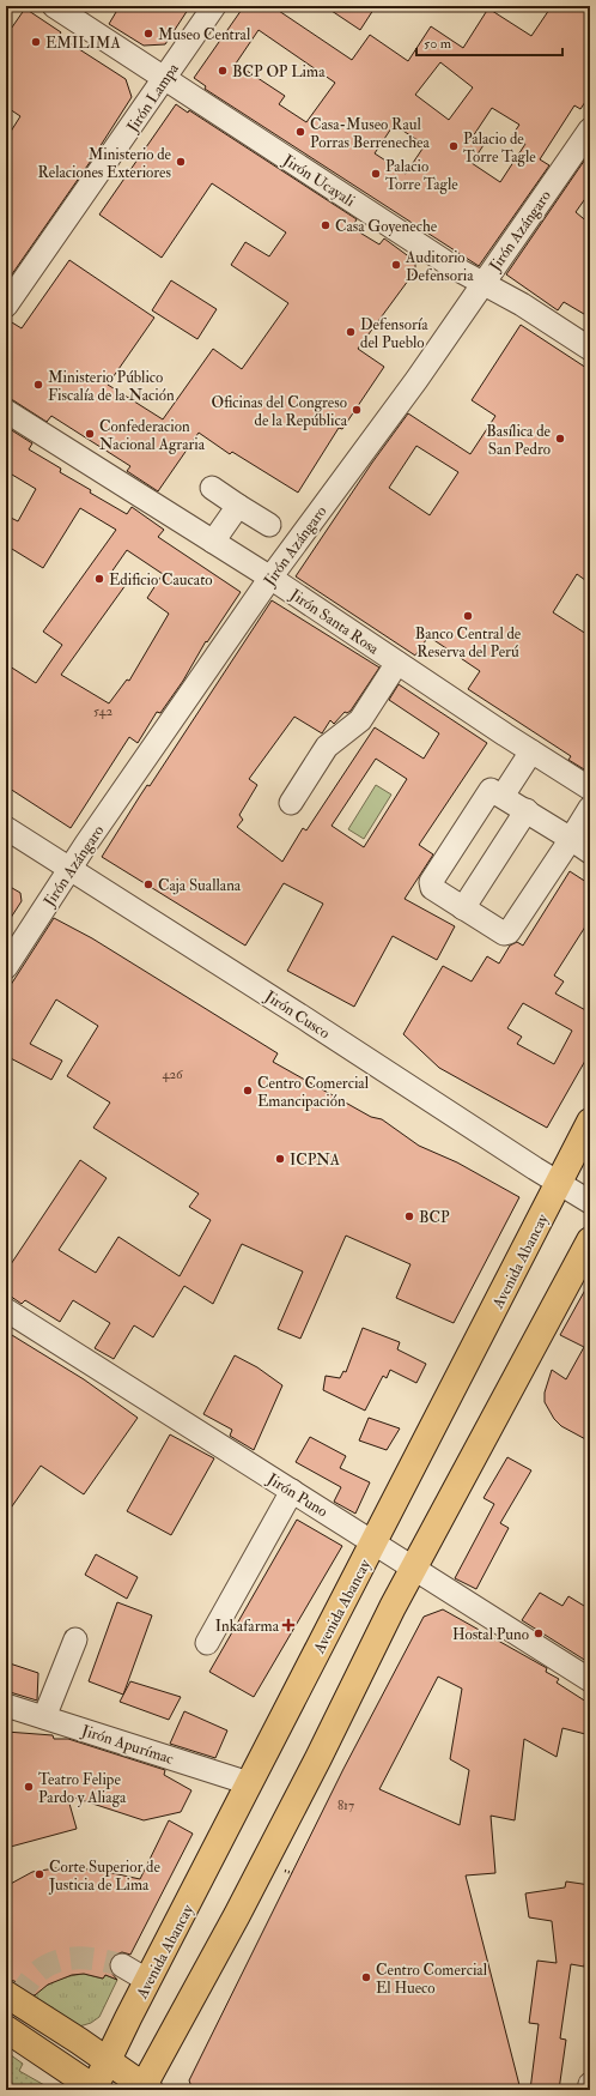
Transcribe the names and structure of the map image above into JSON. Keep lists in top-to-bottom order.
{
  "streets": {
    "main road": ["Avenida Abancay"],
    "street": [
      "Jirón Lampa",
      "Jirón Ucayali",
      "Jirón Azángaro",
      "Jirón Santa Rosa",
      "Jirón Cusco",
      "Jirón Puno",
      "Jirón Apurímac"
    ]
  },
  "crossings": [
    ["Jirón Lampa", "Jirón Ucayali"],
    ["Jirón Ucayali", "Jirón Azángaro"],
    ["Jirón Azángaro", "Jirón Santa Rosa"],
    ["Jirón Azángaro", "Jirón Cusco"],
    ["Jirón Cusco", "Avenida Abancay"],
    ["Avenida Abancay", "Jirón Puno"],
    ["Avenida Abancay", "Jirón Apurímac"]
  ],
  "places": {
    "other": [
      "Museo Central",
      "EMILIMA",
      "BCP OP Lima",
      "Casa-Museo Raul Porras Berrenechea",
      "Palacio de Torre Tagle",
      "Ministerio de Relaciones Exteriores",
      "Palacio Torre Tagle",
      "Casa Goyeneche",
      "Auditorio Defensoria",
      "Defensoría del Pueblo",
      "Ministerio Público Fiscalía de la Nación",
      "Oficinas del Congreso de la República",
      "Confederacion Nacional Agraria",
      "Basílica de San Pedro",
      "Edificio Caucato",
      "Banco Central de Reserva del Perú",
      "Caja Suallana",
      "Centro Comercial Emancipación",
      "ICPNA",
      "BCP",
      "Hostal Puno",
      "Teatro Felipe Pardo y Aliaga",
      "Corte Superior de Justicia de Lima",
      "Centro Comercial El Hueco"
    ],
    "health": ["Inkafarma"]
  },
  "house_numbers": ["542", "426", "817"],
  "scale_bar": "50 m"
}
